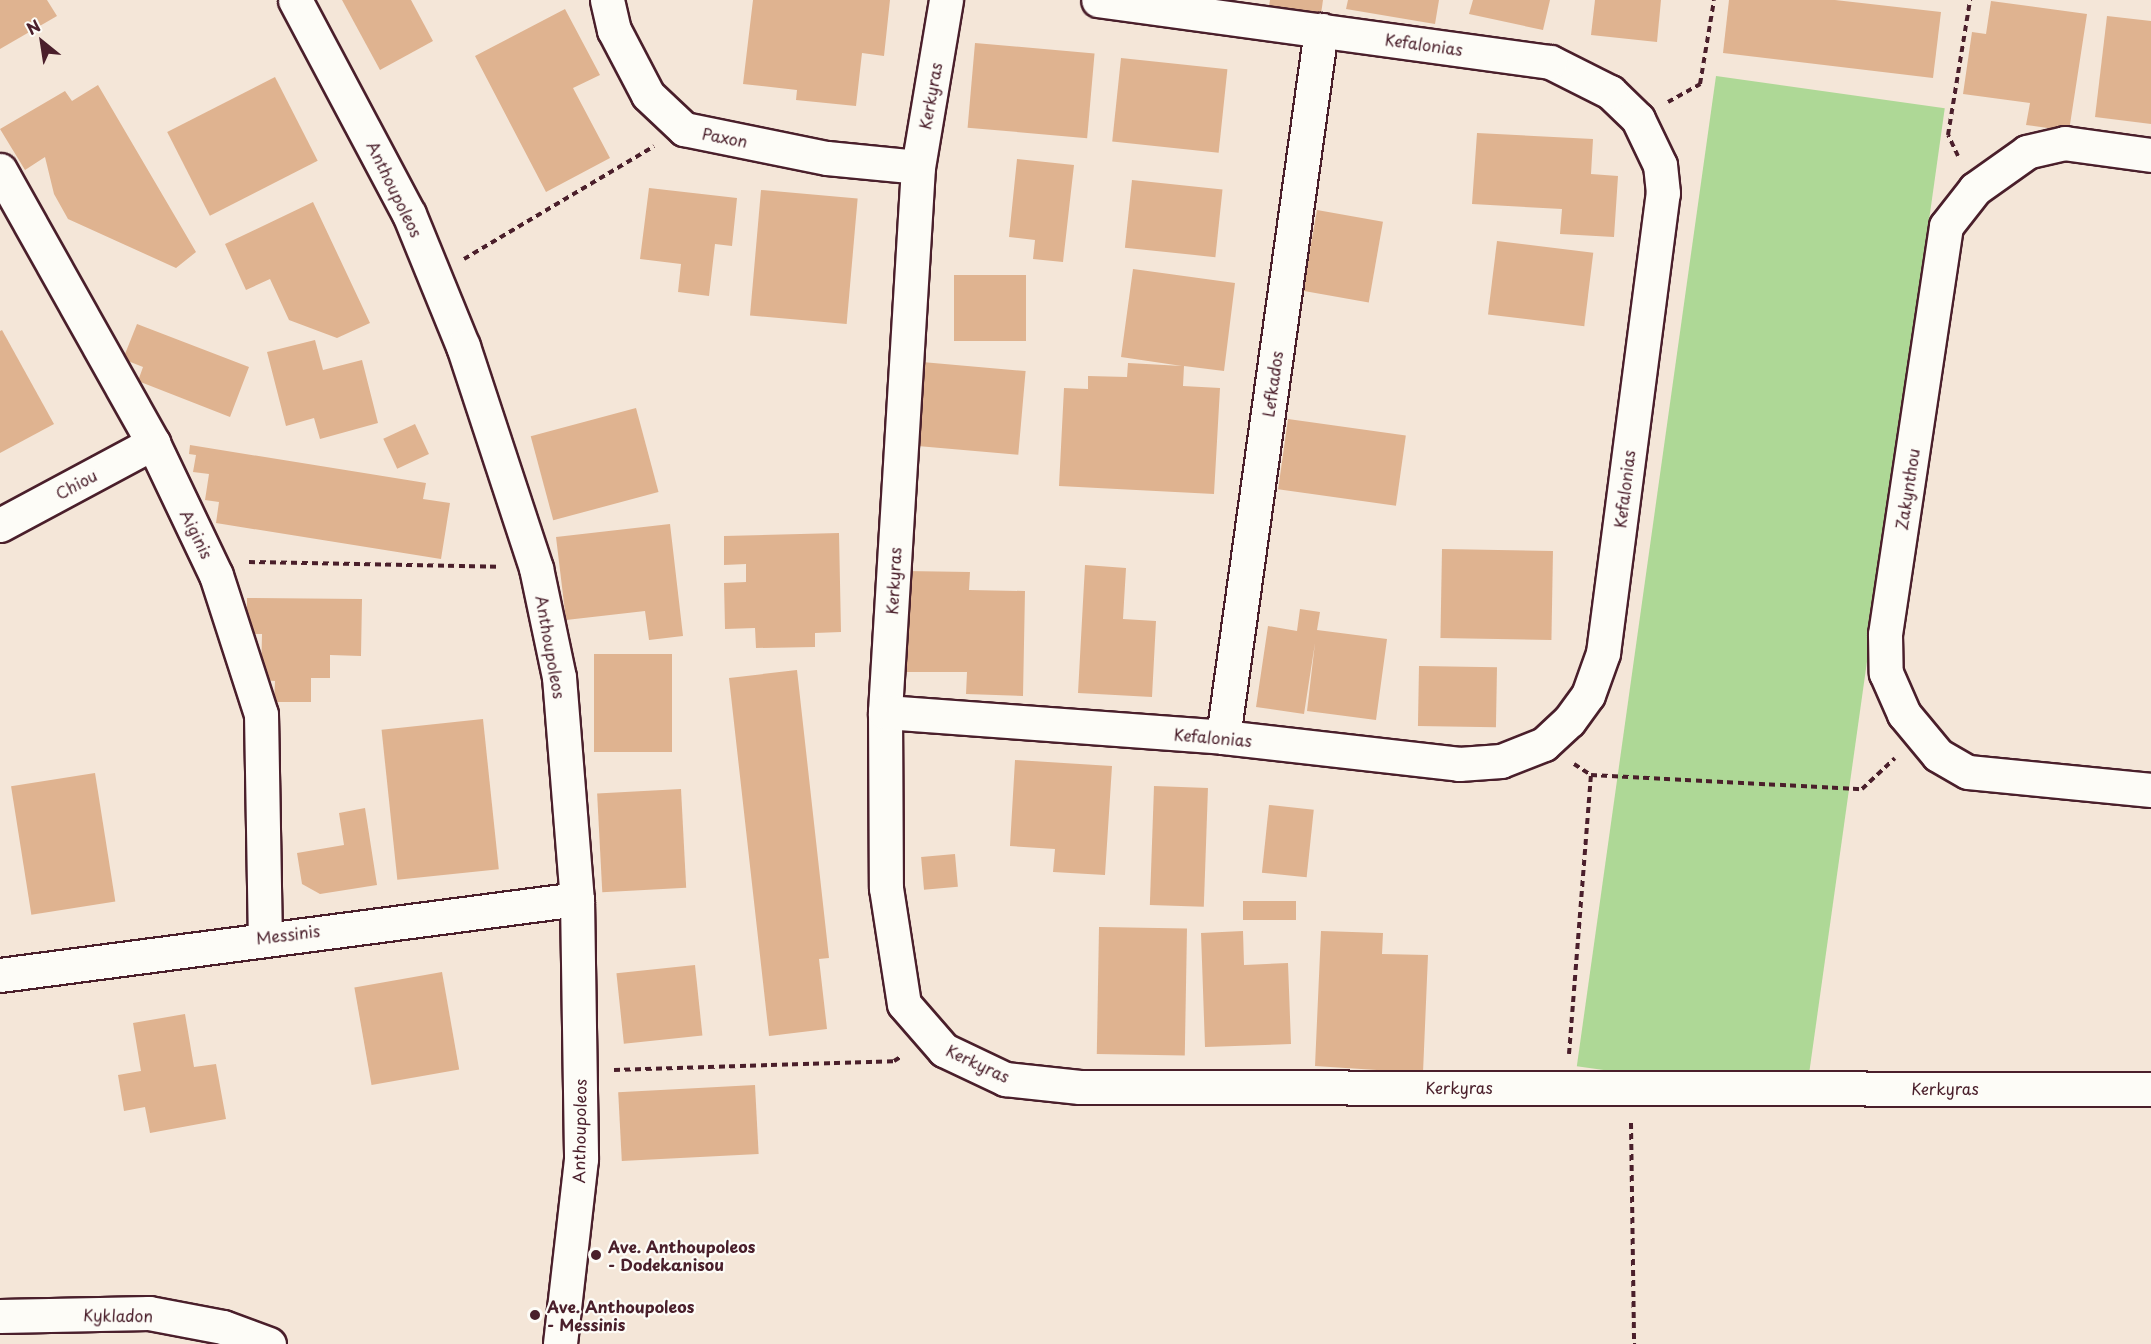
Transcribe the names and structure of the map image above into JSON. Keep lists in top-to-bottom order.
{
  "streets": {
    "street": [
      "Kefalonias",
      "Kerkyras",
      "Paxon",
      "Anthoupoleos",
      "Lefkados",
      "Chiou",
      "Zakynthou",
      "Aiginis",
      "Messinis",
      "Kykladon"
    ]
  },
  "crossings": [
    ["Kefalonias", "Kerkyras"],
    ["Kefalonias", "Lefkados"],
    ["Kerkyras", "Paxon"],
    ["Anthoupoleos", "Messinis"],
    ["Chiou", "Aiginis"],
    ["Aiginis", "Messinis"]
  ],
  "places": ["Ave. Anthoupoleos - Dodekanisou", "Ave. Anthoupoleos - Messinis"],
  "north": "top left"
}
